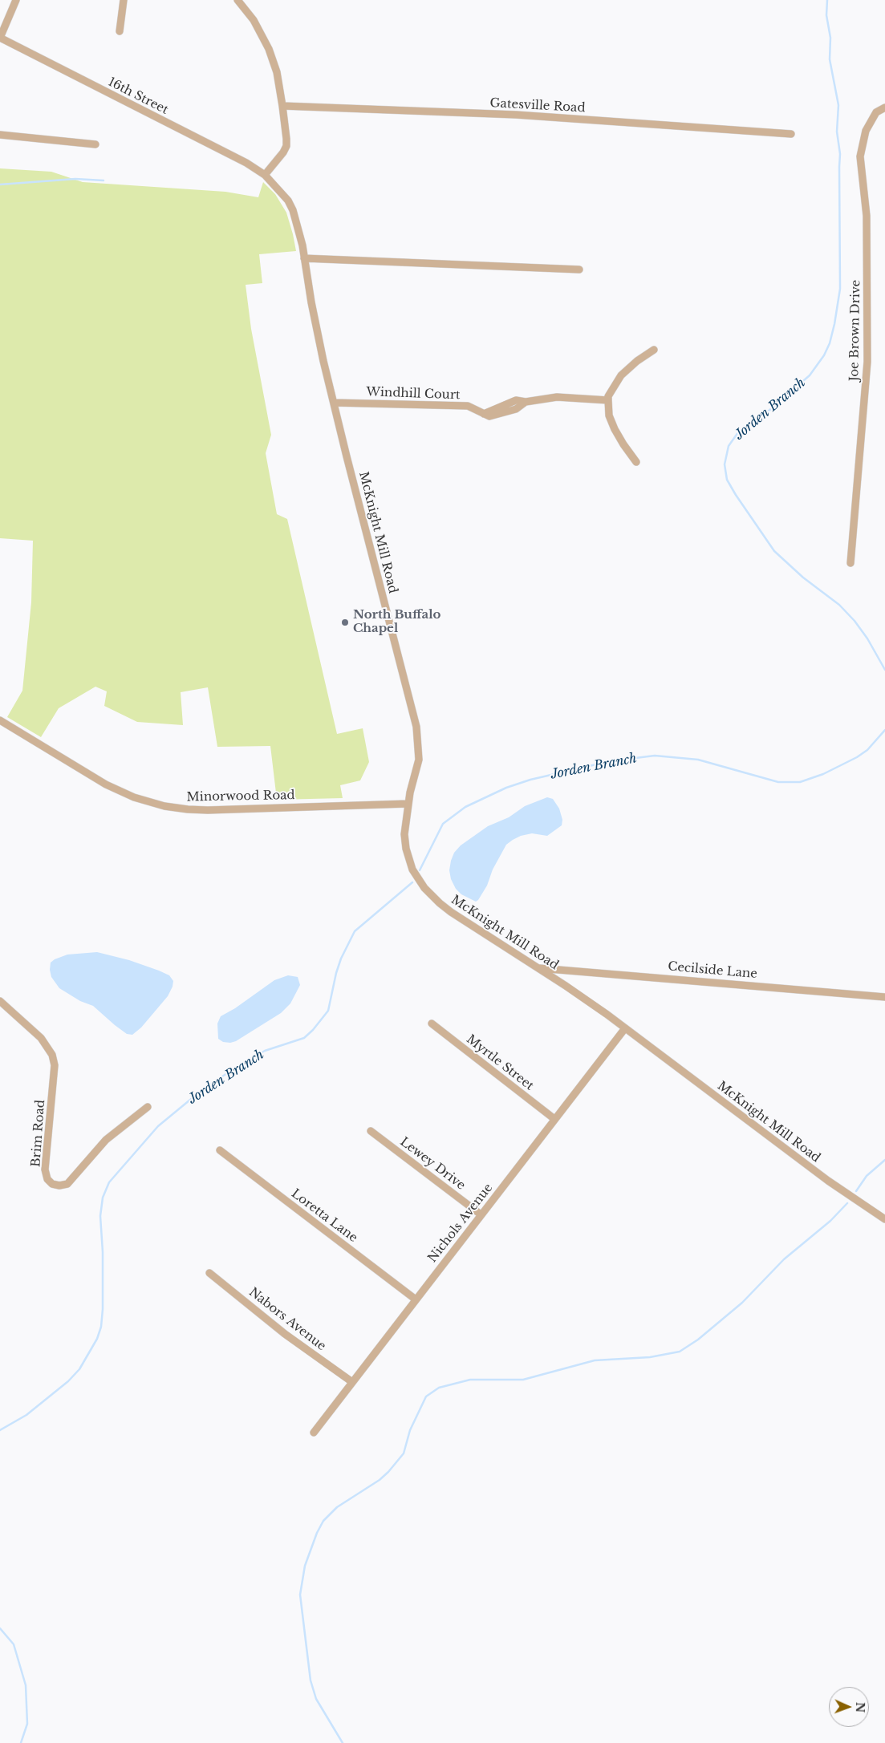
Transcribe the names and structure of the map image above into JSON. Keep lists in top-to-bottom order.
{
  "streets": {
    "street": [
      "16th Street",
      "Gatesville Road",
      "Joe Brown Drive",
      "Windhill Court",
      "McKnight Mill Road",
      "Minorwood Road",
      "Cecilside Lane",
      "Myrtle Street",
      "Brim Road",
      "Lewey Drive",
      "Loretta Lane",
      "Nichols Avenue",
      "Nabors Avenue"
    ]
  },
  "crossings": [
    ["16th Street", "McKnight Mill Road"],
    ["Windhill Court", "McKnight Mill Road"],
    ["McKnight Mill Road", "Minorwood Road"],
    ["McKnight Mill Road", "Cecilside Lane"],
    ["McKnight Mill Road", "Nichols Avenue"],
    ["Myrtle Street", "Nichols Avenue"],
    ["Lewey Drive", "Nichols Avenue"],
    ["Loretta Lane", "Nichols Avenue"],
    ["Nichols Avenue", "Nabors Avenue"]
  ],
  "water": ["Jorden Branch"],
  "places": ["North Buffalo Chapel"],
  "north": "right"
}
